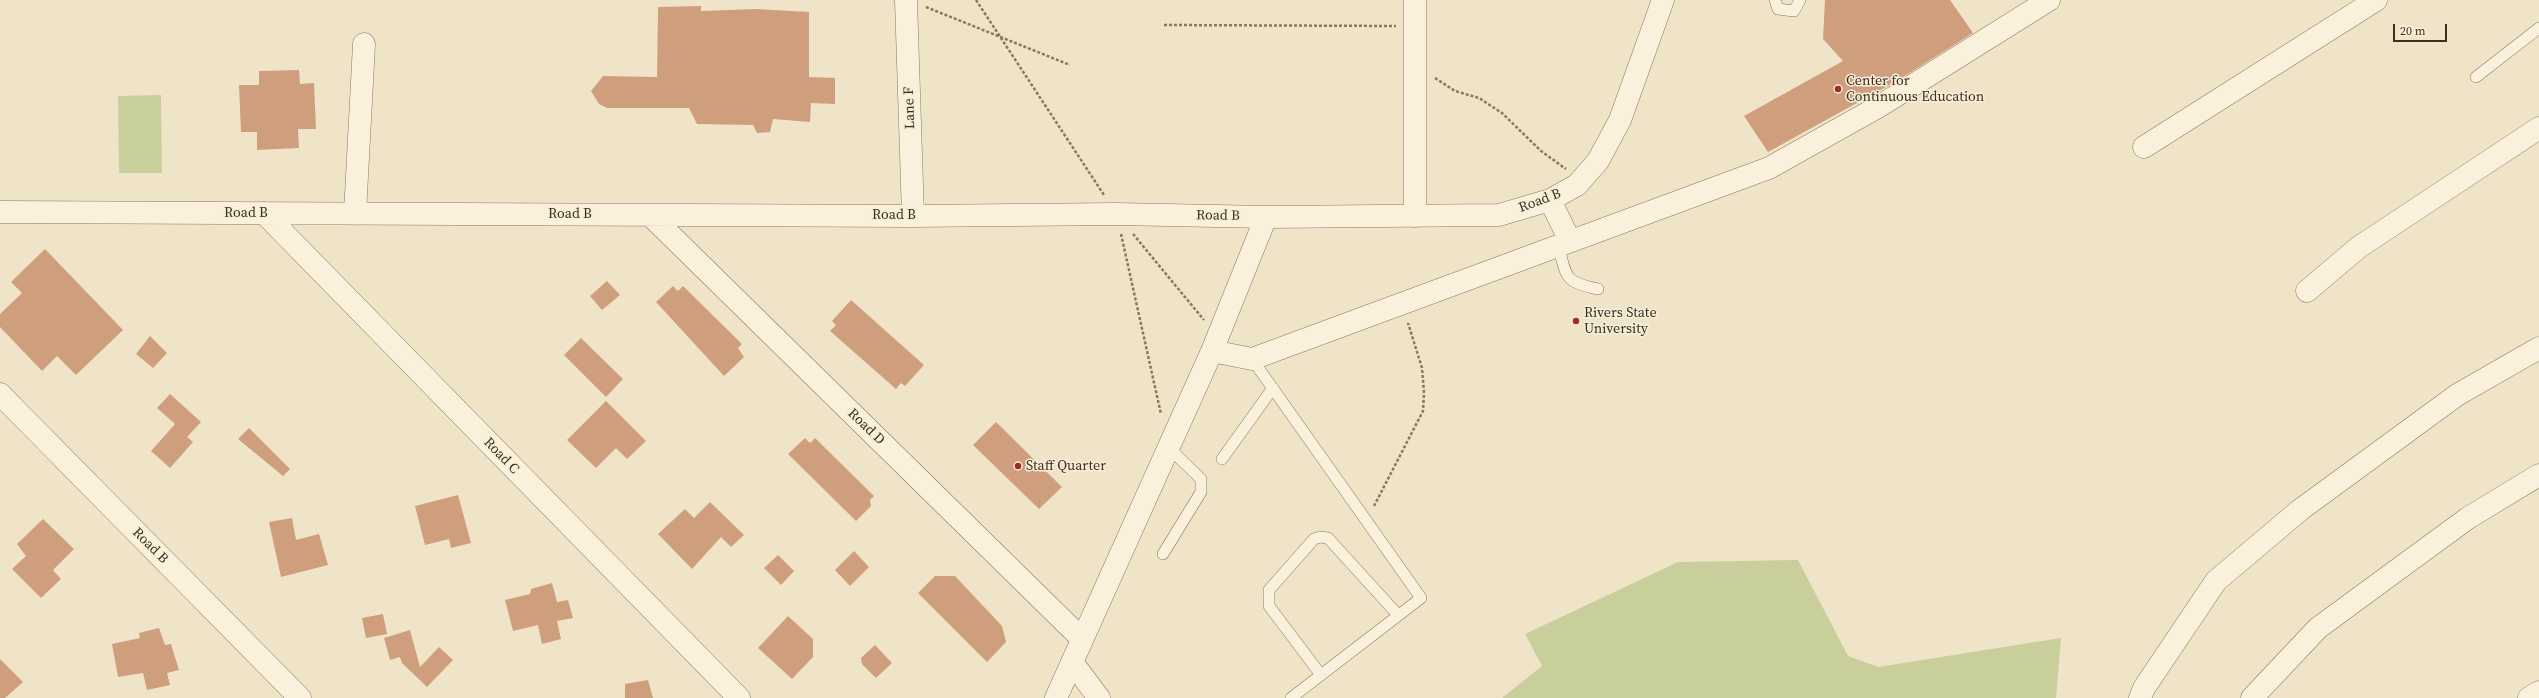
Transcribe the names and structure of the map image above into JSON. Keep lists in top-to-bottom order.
{
  "streets": {
    "street": [
      "Lane F",
      "Road B",
      "Road D",
      "Road C"
    ]
  },
  "crossings": [
    ["Lane F", "Road B"],
    ["Road B", "Road D"],
    ["Road B", "Road C"]
  ],
  "places": ["Center for Continuous Education", "Rivers State University", "Staff Quarter"],
  "scale_bar": "20 m"
}
